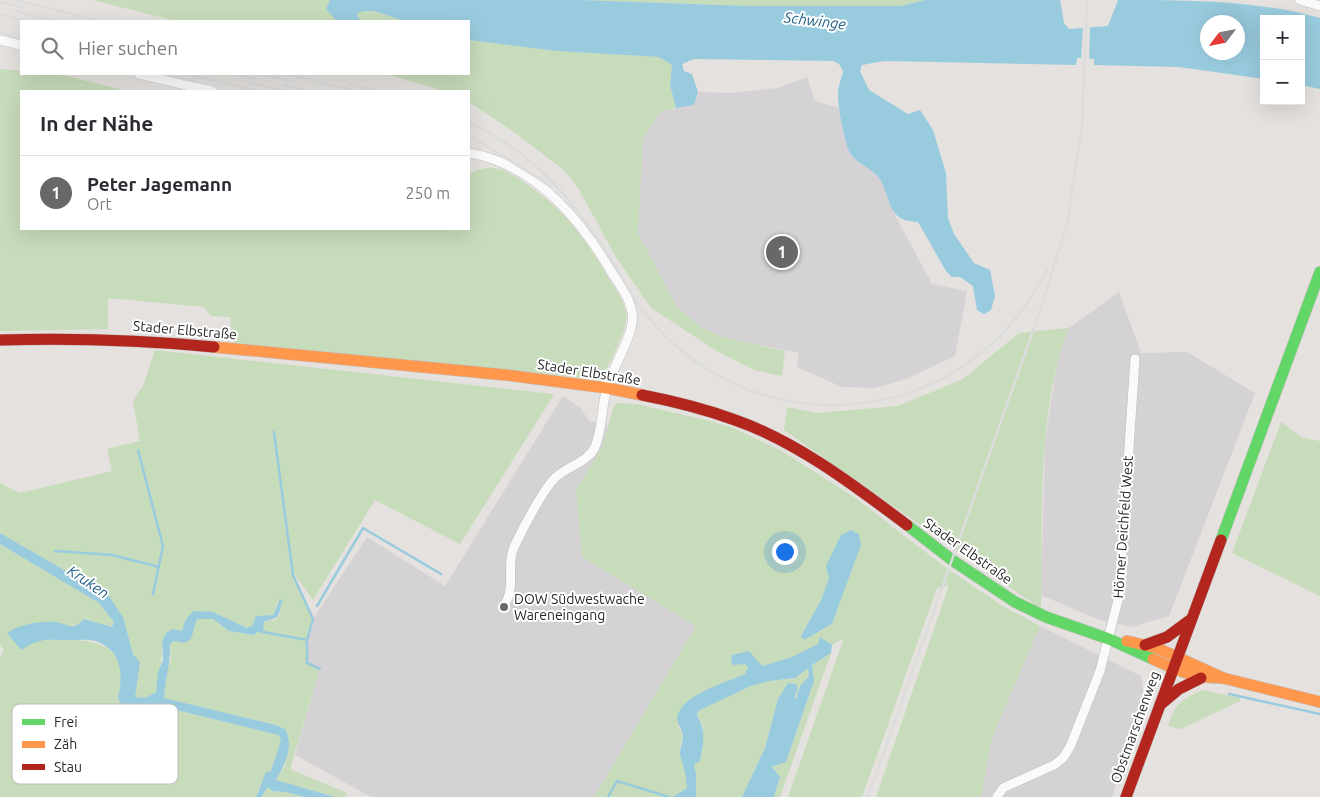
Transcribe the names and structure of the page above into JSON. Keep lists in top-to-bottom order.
{
  "streets": {
    "street": ["Stader Elbstraße", "Hörner Deichfeld West", "Obstmarschenweg"]
  },
  "crossings": [
    ["Stader Elbstraße", "Hörner Deichfeld West"],
    ["Stader Elbstraße", "Obstmarschenweg"]
  ],
  "water": ["Schwinge", "Kruken"],
  "places": ["DOW Südwestwache Wareneingang"],
  "legend": ["Frei", "Zäh", "Stau"],
  "north": "bottom left",
  "page": {
    "map_buttons": ["+", "−"],
    "search": "Hier suchen",
    "heading": "In der Nähe",
    "list": [
      {
        "mark": "1",
        "name": "Peter Jagemann",
        "note": "Ort",
        "value": "250 m"
      }
    ],
    "pins": "1"
  }
}
